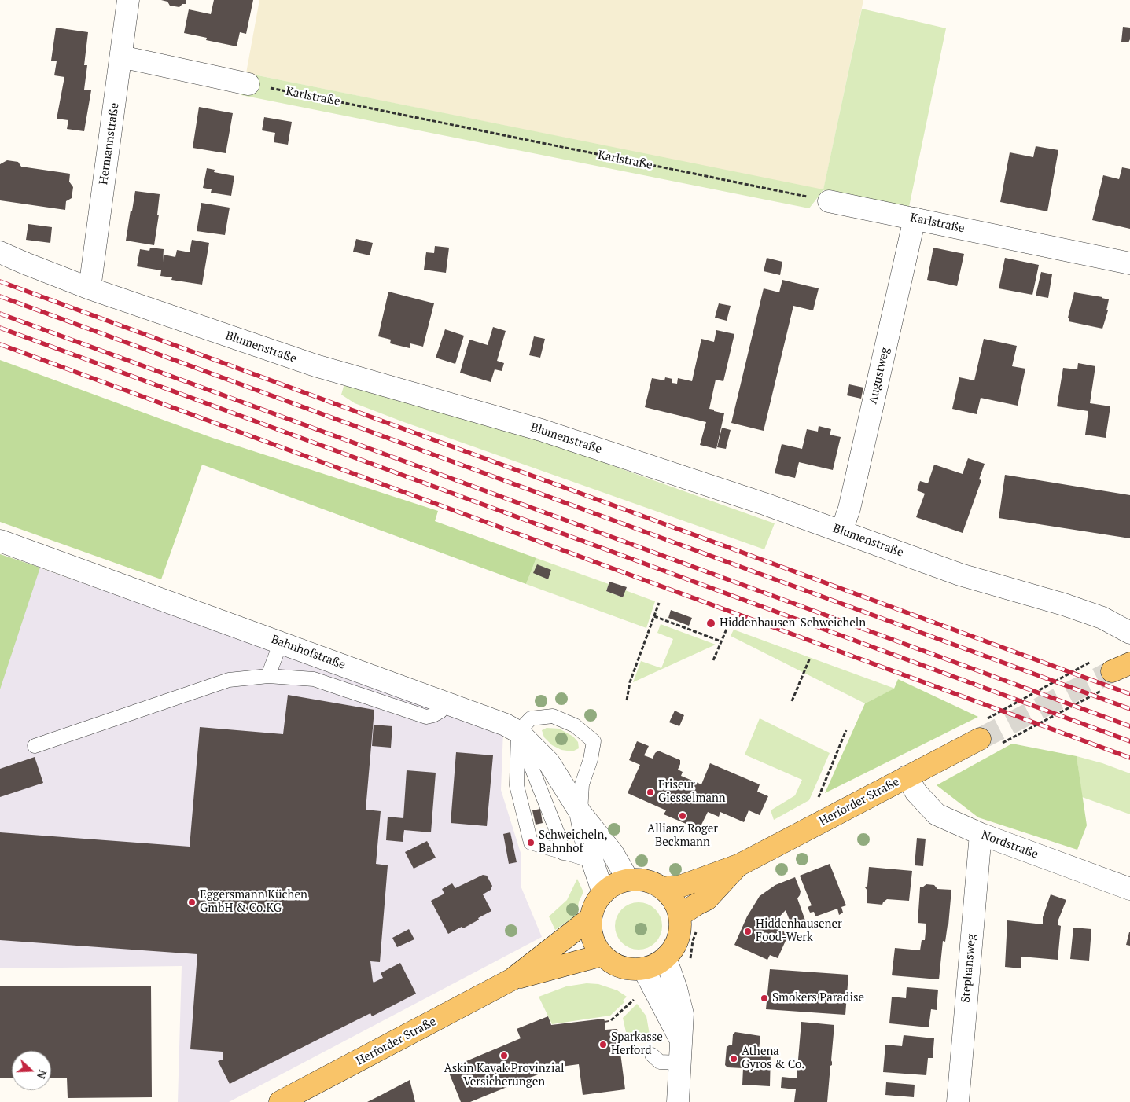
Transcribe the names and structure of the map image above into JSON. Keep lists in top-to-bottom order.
{
  "streets": {
    "main road": ["Herforder Straße"],
    "street": [
      "Karlstraße",
      "Hermannstraße",
      "Blumenstraße",
      "Augustweg",
      "Bahnhofstraße",
      "Nordstraße",
      "Stephansweg"
    ]
  },
  "crossings": [
    ["Karlstraße", "Augustweg"],
    ["Hermannstraße", "Blumenstraße"],
    ["Blumenstraße", "Augustweg"],
    ["Bahnhofstraße", "Herforder Straße"],
    ["Herforder Straße", "Nordstraße"],
    ["Nordstraße", "Stephansweg"]
  ],
  "places": [
    "Hiddenhausen-Schweicheln",
    "Friseur Giesselmann",
    "Allianz Roger Beckmann",
    "Schweicheln, Bahnhof",
    "Eggersmann Küchen GmbH & Co.KG",
    "Hiddenhausener Food-Werk",
    "Smokers Paradise",
    "Sparkasse Herford",
    "Askin Kavak Provinzial Versicherungen",
    "Athena Gyros & Co."
  ],
  "north": "right"
}
